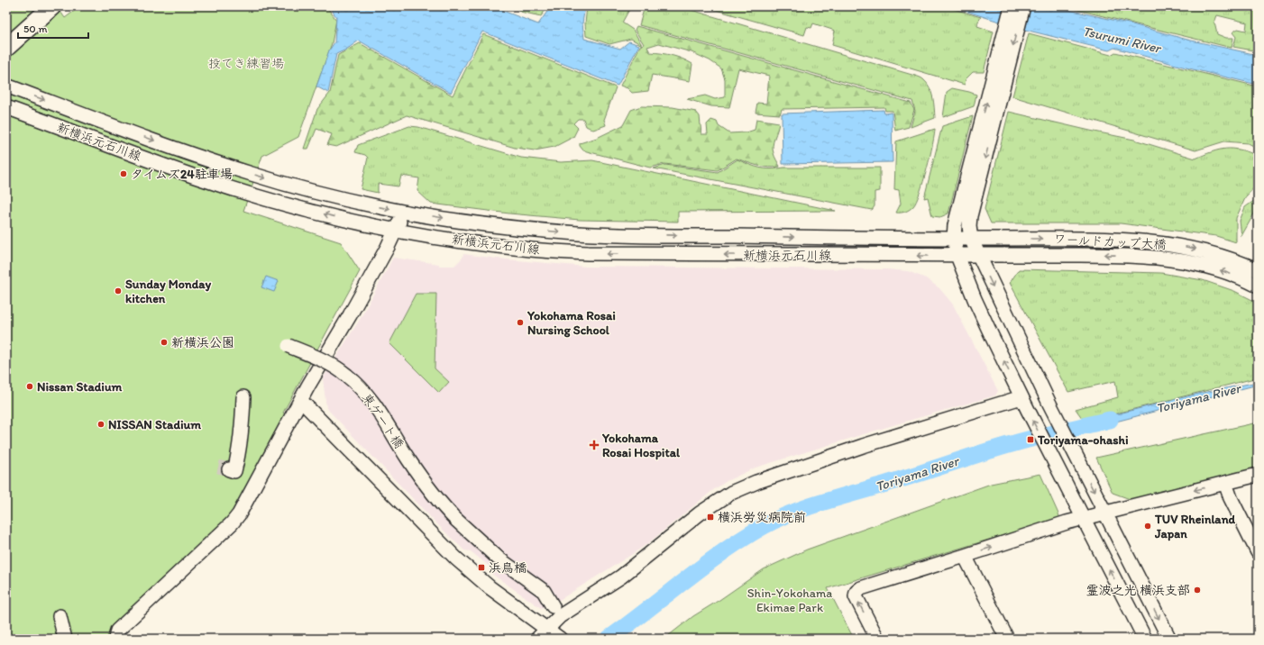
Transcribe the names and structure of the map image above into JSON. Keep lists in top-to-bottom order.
{
  "streets": {
    "street": ["新横浜元石川線", "ワールドカップ大橋", "東ゲート橋"]
  },
  "crossings": [
    ["新横浜元石川線", "ワールドカップ大橋"]
  ],
  "water": ["Tsurumi River", "Toriyama River"],
  "parks": ["投てき練習場", "Shin-Yokohama Ekimae Park"],
  "places": {
    "other": [
      "タイムズ24駐車場",
      "Sunday Monday kitchen",
      "Yokohama Rosai Nursing School",
      "新横浜公園",
      "Nissan Stadium",
      "NISSAN Stadium",
      "TUV Rheinland Japan",
      "霊波之光 横浜支部"
    ],
    "transit": ["Toriyama-ohashi", "横浜労災病院前", "浜鳥橋"],
    "health": ["Yokohama Rosai Hospital"]
  },
  "scale_bar": "50 m"
}
